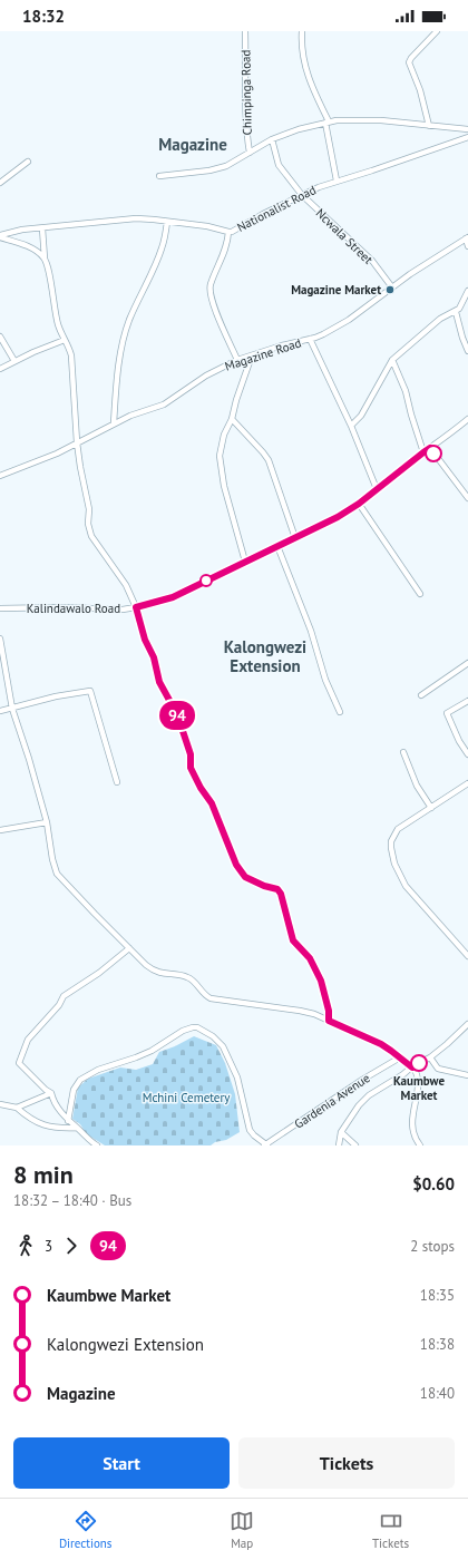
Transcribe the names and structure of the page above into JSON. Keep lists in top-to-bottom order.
{
  "streets": {
    "street": [
      "Chimpinga Road",
      "Nationalist Road",
      "Ncwala Street",
      "Magazine Road",
      "Kalindawalo Road",
      "Gardenia Avenue"
    ]
  },
  "crossings": [
    ["Nationalist Road", "Ncwala Street"],
    ["Ncwala Street", "Magazine Road"]
  ],
  "districts": ["Magazine", "Kalongwezi Extension"],
  "parks": ["Mchini Cemetery"],
  "places": ["Magazine Market", "Kaumbwe Market"],
  "lines": ["bus line 94"],
  "page": {
    "status": "18:32",
    "on_map": "94",
    "heading": ["8 min", "18:32 – 18:40 · Bus", "$0.60"],
    "legs": ["3", "94", "2 stops"],
    "list": [
      {
        "name": "Kaumbwe Market",
        "value": "18:35"
      },
      {
        "name": "Kalongwezi Extension",
        "value": "18:38"
      },
      {
        "name": "Magazine",
        "value": "18:40"
      }
    ],
    "buttons": ["Start", "Tickets"],
    "tabs": ["Directions", "Map", "Tickets"]
  }
}
